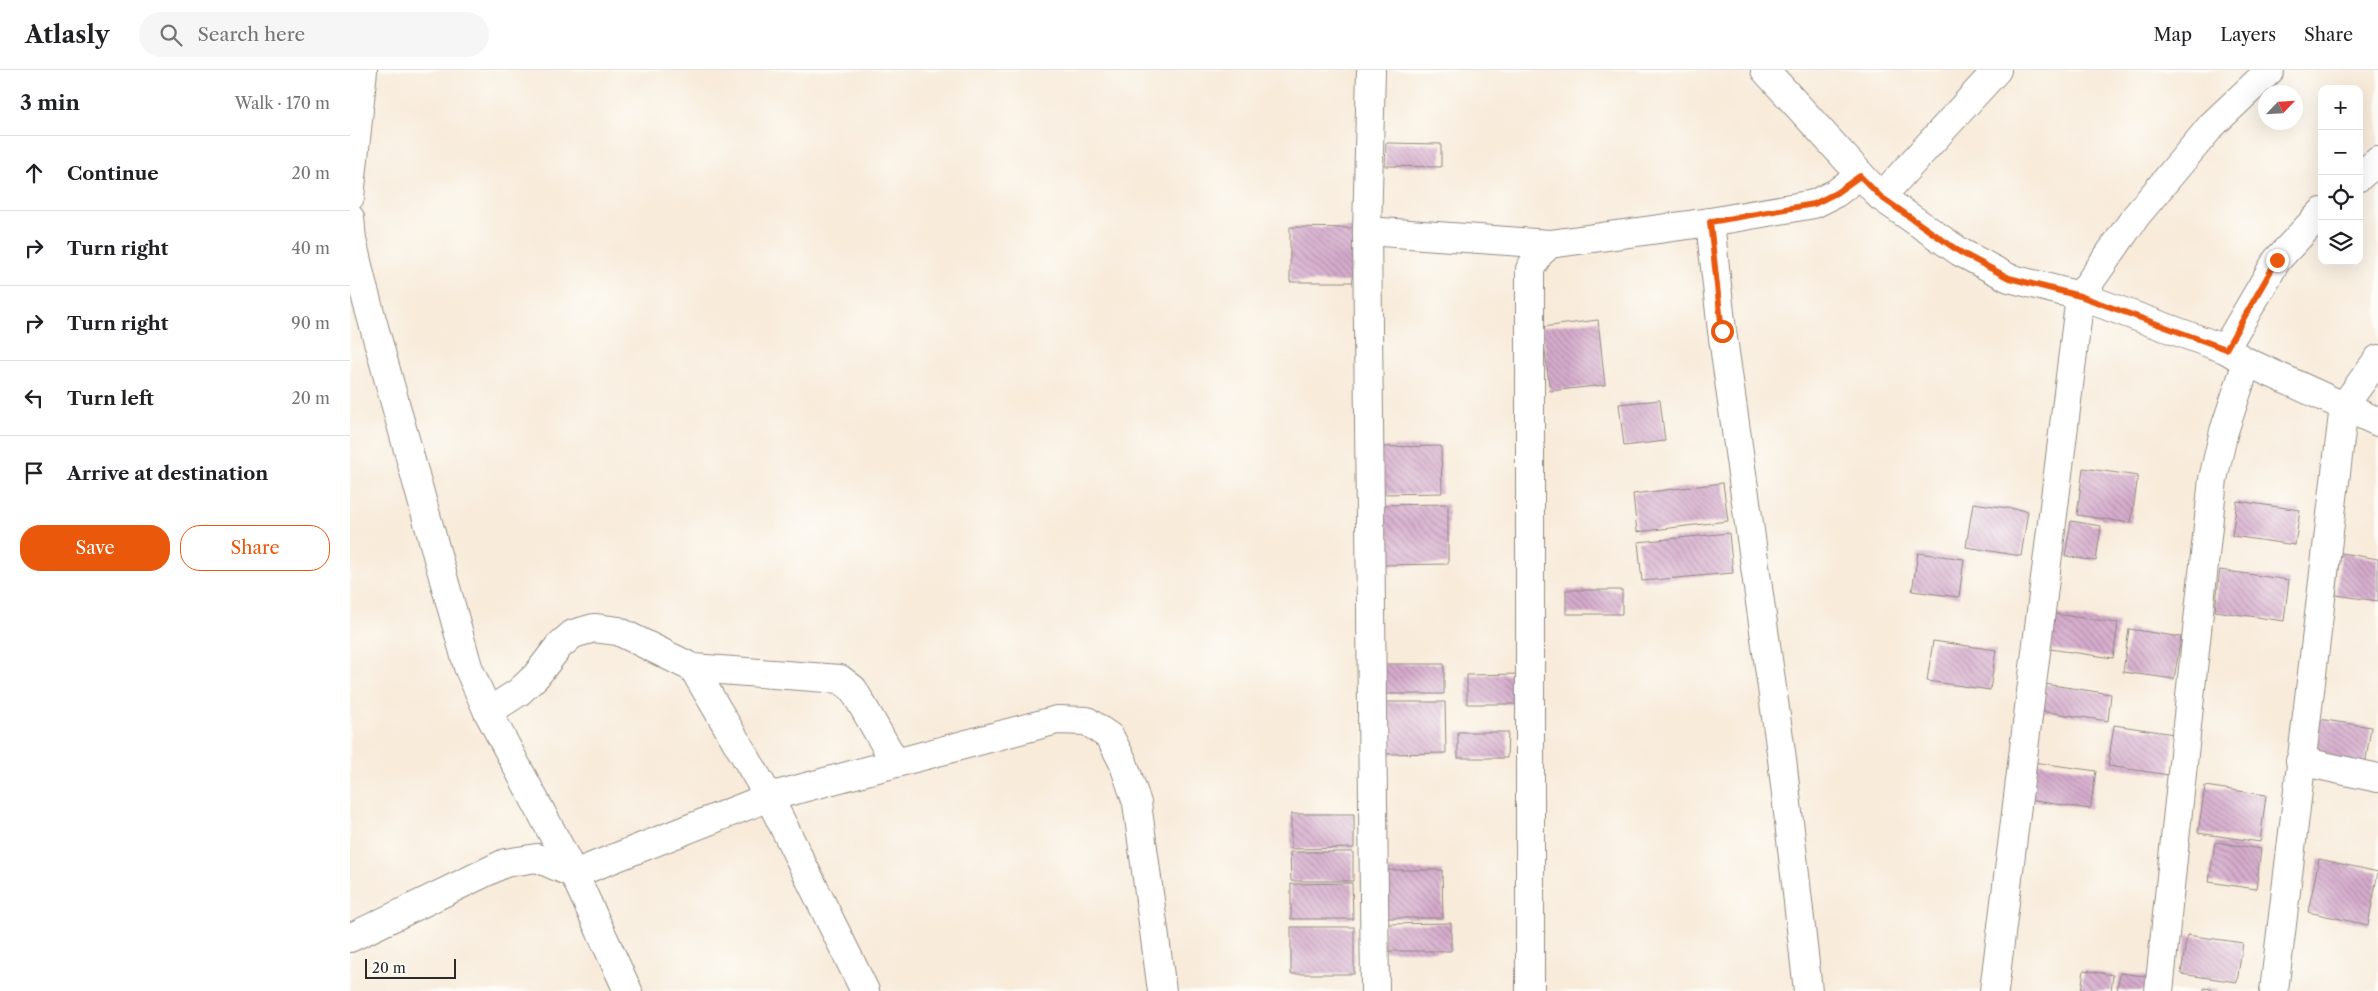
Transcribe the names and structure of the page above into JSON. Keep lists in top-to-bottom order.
{
  "scale_bar": "20 m",
  "north": "top right",
  "page": {
    "header": "Atlasly",
    "search": "Search here",
    "nav": ["Map", "Layers", "Share"],
    "heading": ["3 min", "Walk · 170 m"],
    "map_buttons": ["+", "−"],
    "list": [
      ["Continue", "20 m"],
      ["Turn right", "40 m"],
      ["Turn right", "90 m"],
      ["Turn left", "20 m"],
      "Arrive at destination"
    ],
    "buttons": ["Save", "Share"],
    "scale": "20 m"
  }
}
